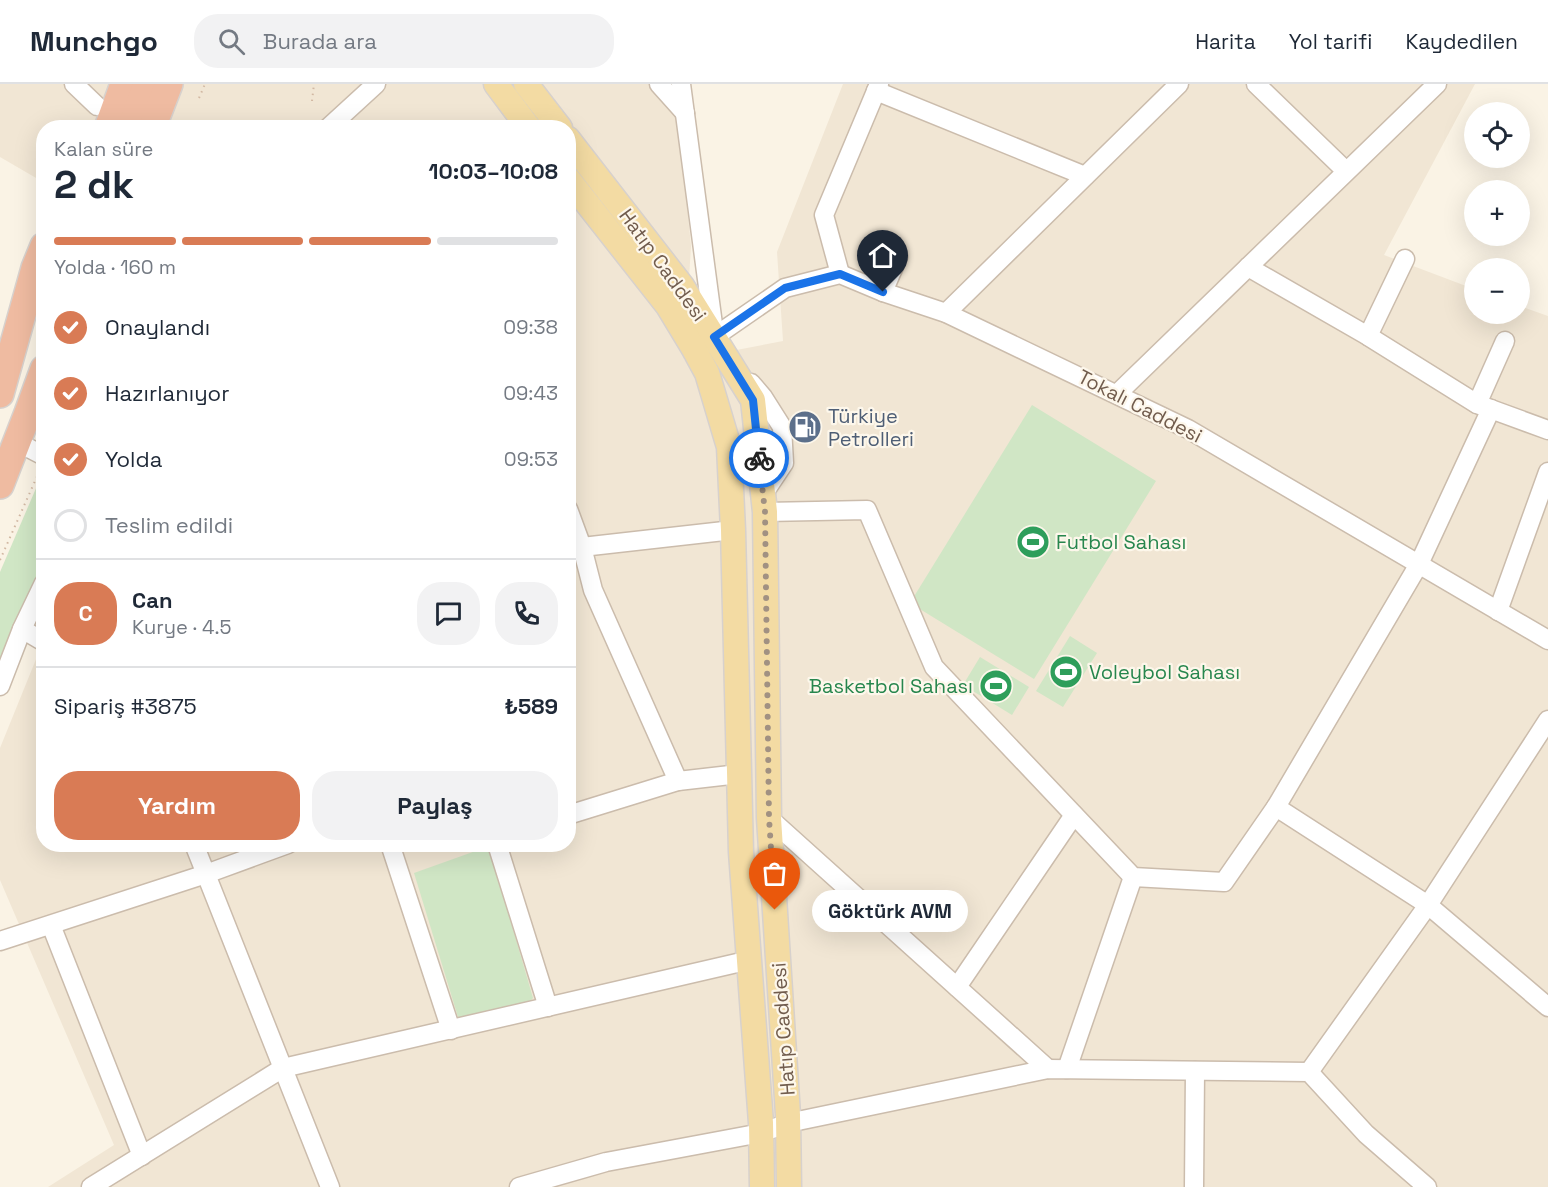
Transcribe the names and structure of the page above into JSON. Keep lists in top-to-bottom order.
{
  "streets": {
    "main road": ["Hatıp Caddesi"],
    "street": ["Tokalı Caddesi"]
  },
  "places": {
    "fuel station": ["Türkiye Petrolleri"],
    "sports": ["Futbol Sahası", "Voleybol Sahası", "Basketbol Sahası"],
    "other": ["Göktürk AVM"]
  },
  "page": {
    "header": "Munchgo",
    "search": "Burada ara",
    "nav": ["Harita", "Yol tarifi", "Kaydedilen"],
    "map_buttons": ["+", "−"],
    "heading": ["2 dk", "Kalan süre", "10:03–10:08"],
    "panel": [
      "Can",
      "Kurye · 4.5",
      "Sipariş #3875",
      "₺589"
    ],
    "bar": "Yolda · 160 m",
    "list": [
      ["Onaylandı", "09:38"],
      ["Hazırlanıyor", "09:43"],
      ["Yolda", "09:53"],
      "Teslim edildi"
    ],
    "round": "C",
    "buttons": ["Yardım", "Paylaş"],
    "bubble": "Göktürk AVM"
  }
}
